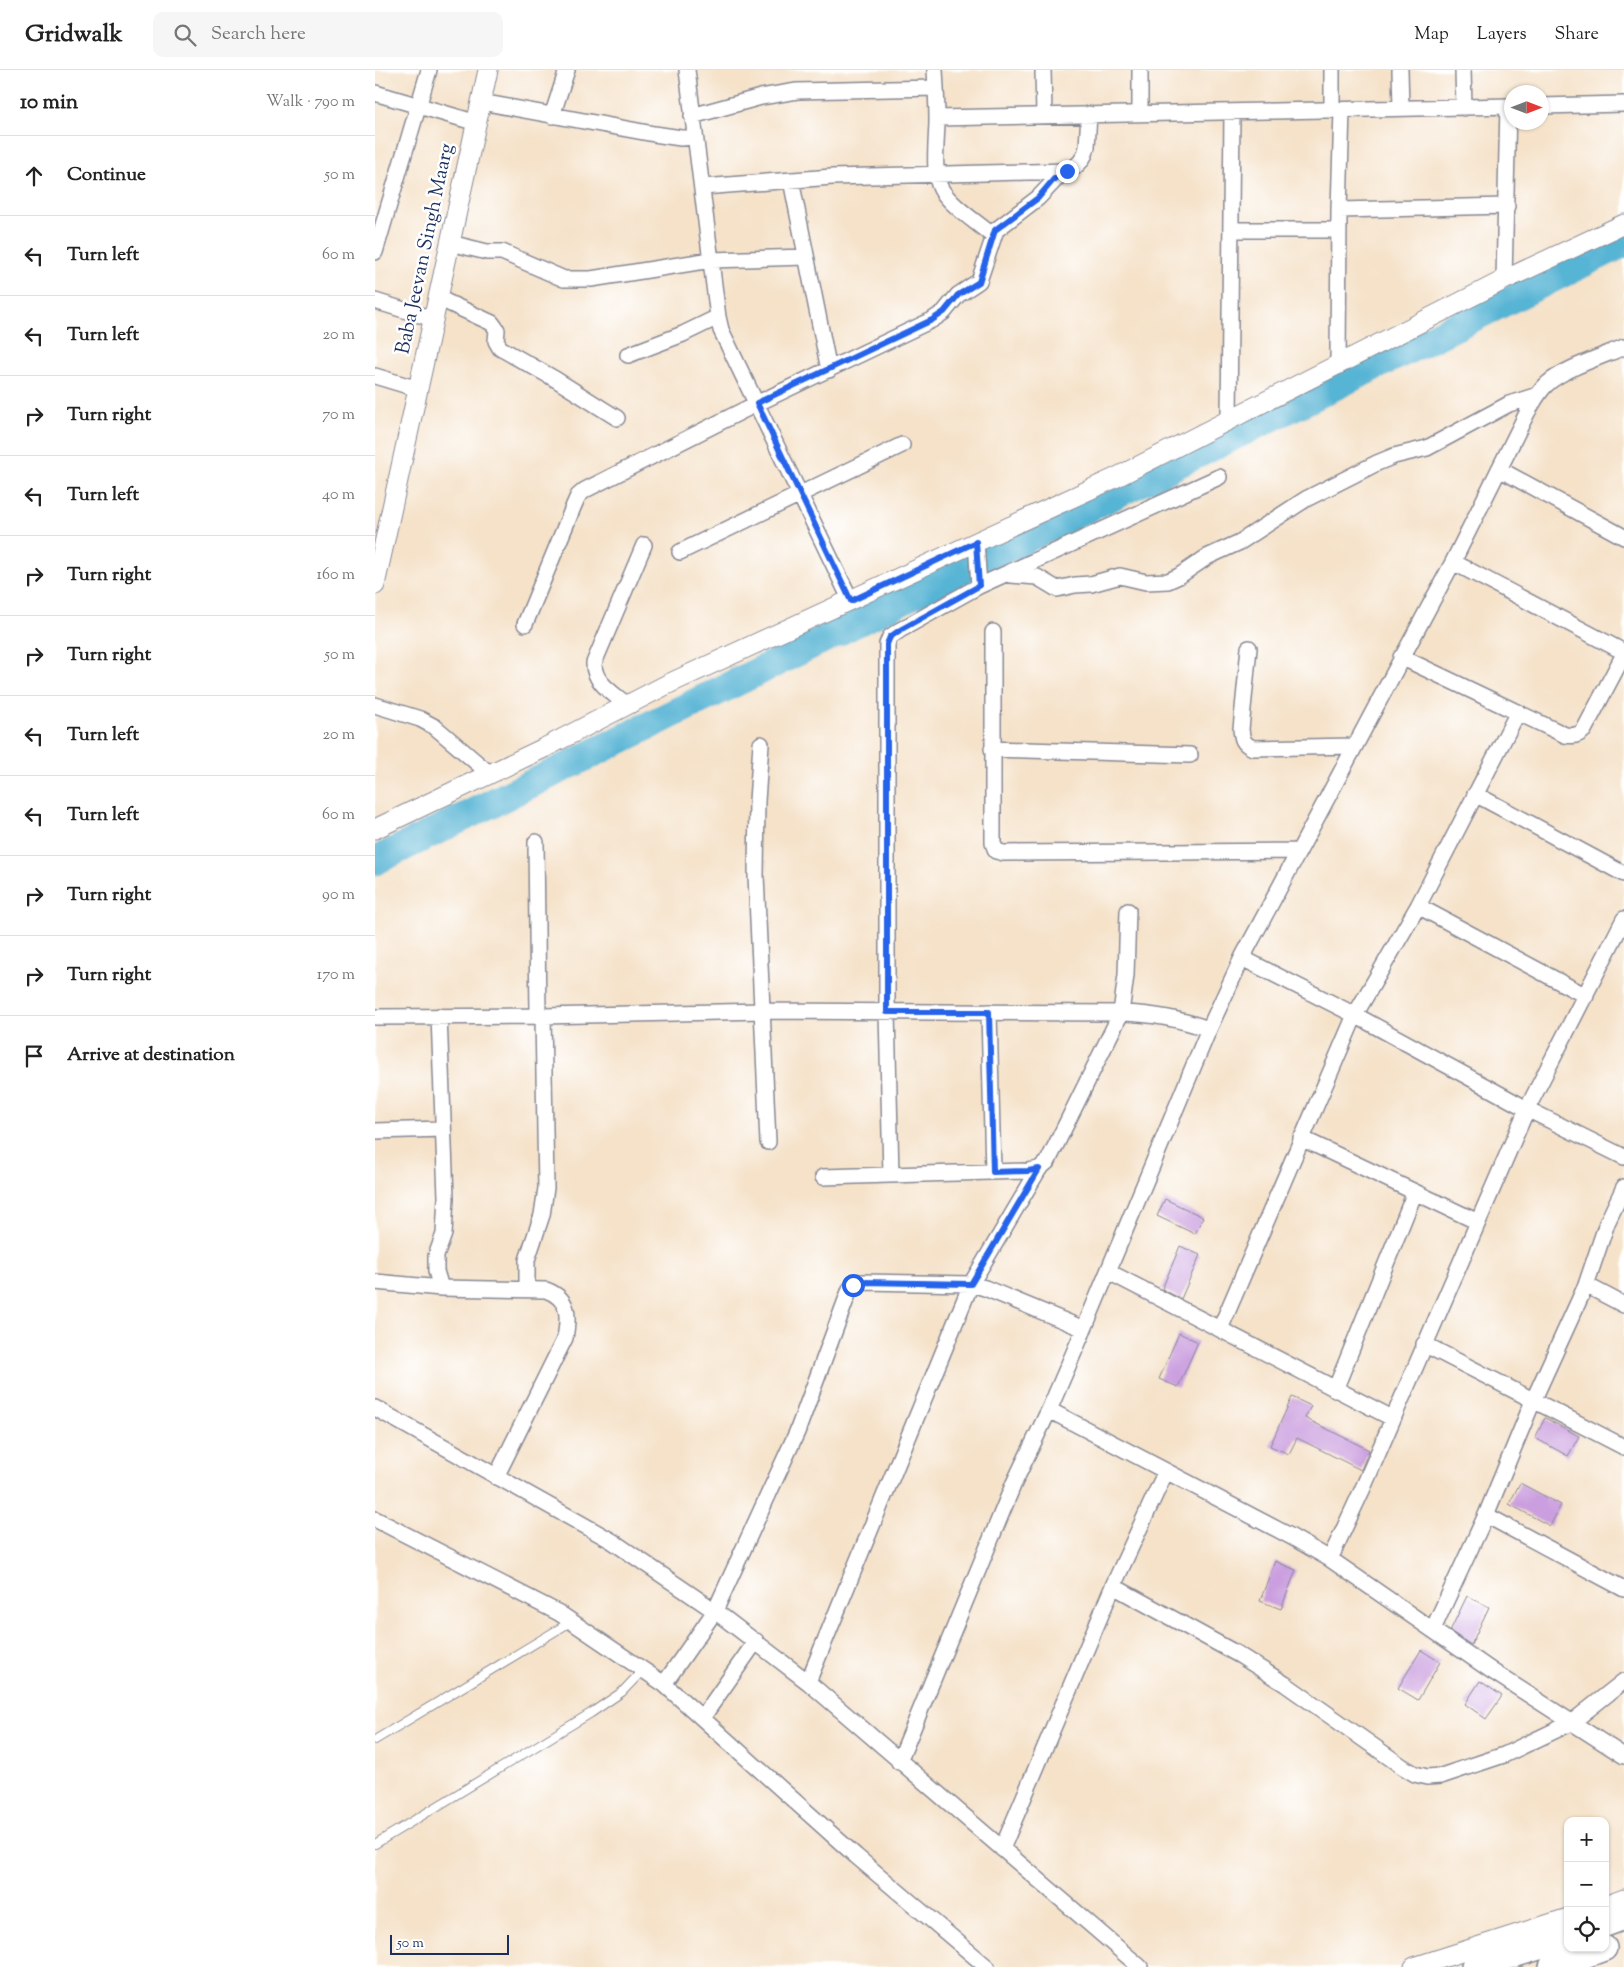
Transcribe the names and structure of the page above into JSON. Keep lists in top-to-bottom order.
{
  "streets": {
    "street": ["Baba Jeevan Singh Maarg"]
  },
  "scale_bar": "50 m",
  "north": "right",
  "page": {
    "header": "Gridwalk",
    "search": "Search here",
    "nav": ["Map", "Layers", "Share"],
    "heading": ["10 min", "Walk · 790 m"],
    "list": [
      ["Continue", "50 m"],
      ["Turn left", "60 m"],
      ["Turn left", "20 m"],
      ["Turn right", "70 m"],
      ["Turn left", "40 m"],
      ["Turn right", "160 m"],
      ["Turn right", "50 m"],
      ["Turn left", "20 m"],
      ["Turn left", "60 m"],
      ["Turn right", "90 m"],
      ["Turn right", "170 m"],
      "Arrive at destination"
    ],
    "map_buttons": ["+", "−"],
    "scale": "50 m"
  }
}
